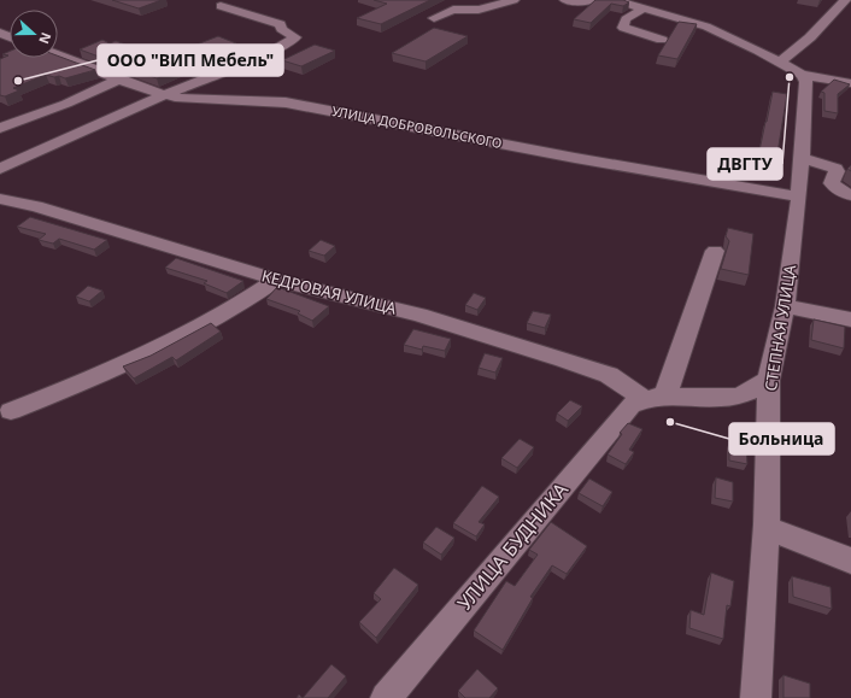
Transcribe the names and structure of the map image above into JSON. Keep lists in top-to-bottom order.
{
  "streets": {
    "street": [
      "УЛИЦА ДОБРОВОЛЬСКОГО",
      "КЕДРОВАЯ УЛИЦА",
      "СТЕПНАЯ УЛИЦА",
      "УЛИЦА БУДНИКА"
    ]
  },
  "crossings": [
    ["УЛИЦА ДОБРОВОЛЬСКОГО", "СТЕПНАЯ УЛИЦА"],
    ["КЕДРОВАЯ УЛИЦА", "УЛИЦА БУДНИКА"]
  ],
  "places": ["ДВГТУ", "ООО \"ВИП Мебель\"", "Больница"],
  "north": "right"
}
